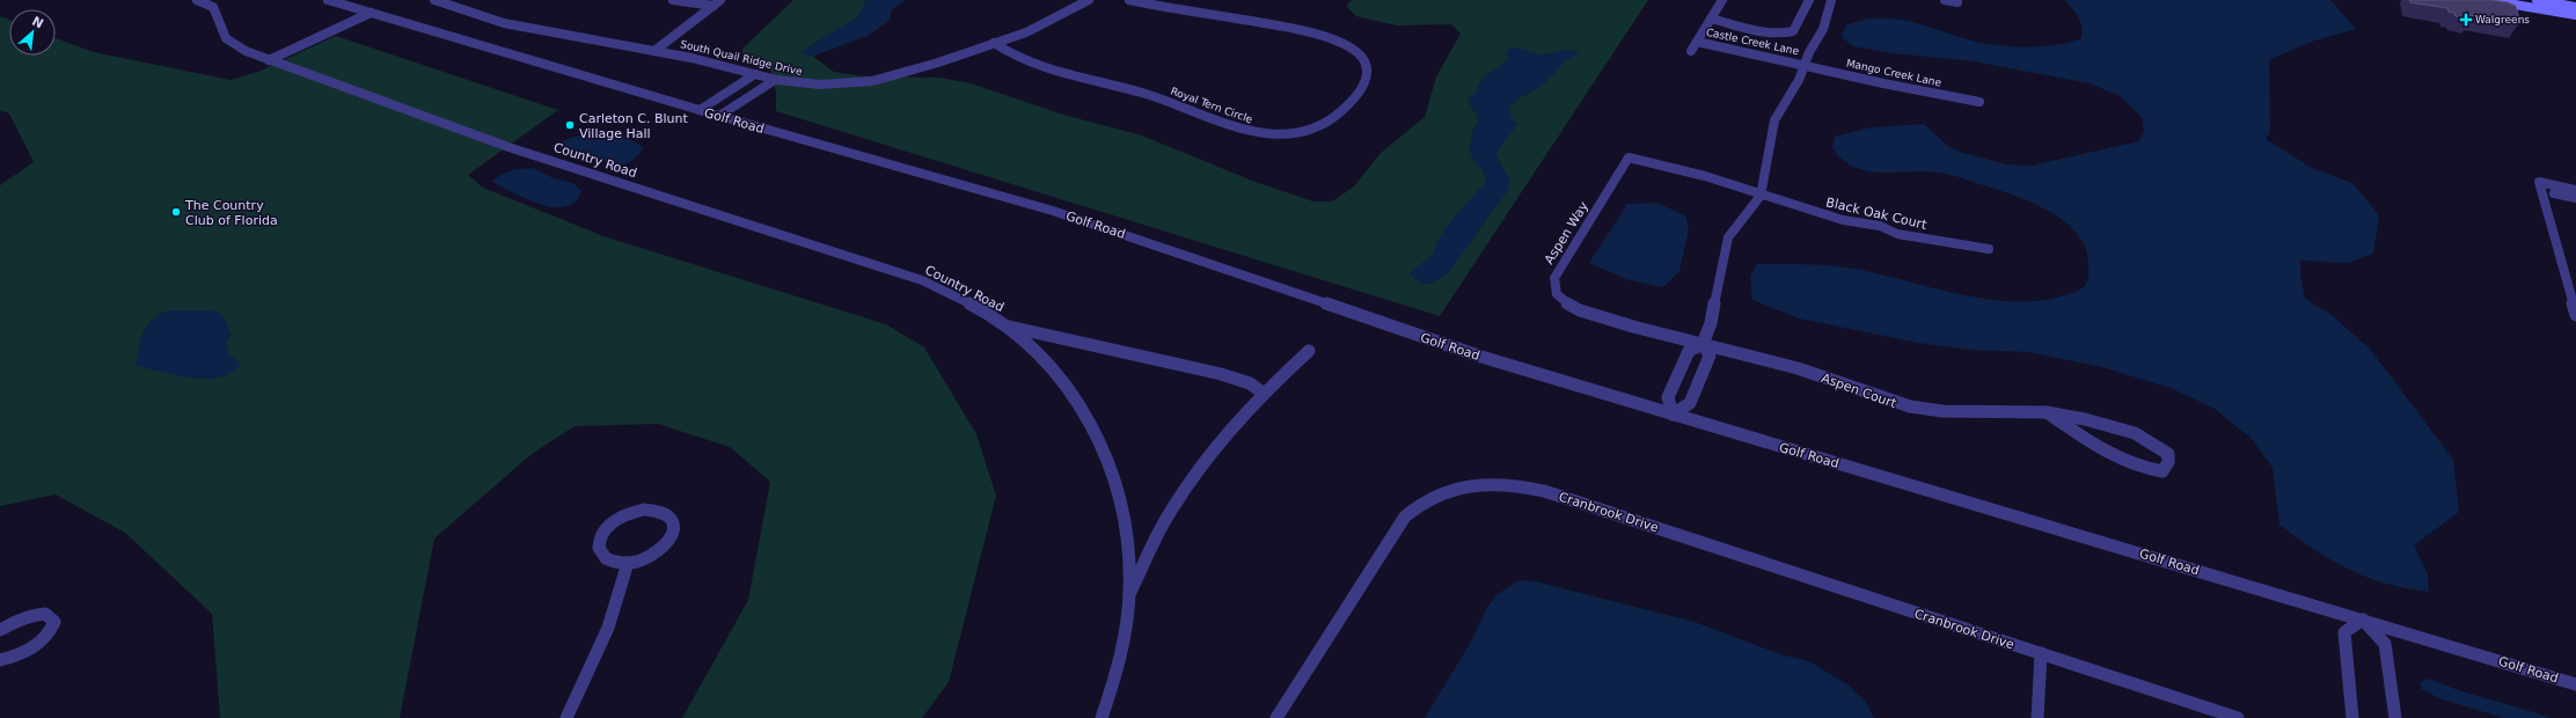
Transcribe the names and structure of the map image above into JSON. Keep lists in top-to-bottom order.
{
  "streets": {
    "street": [
      "Castle Creek Lane",
      "South Quail Ridge Drive",
      "Mango Creek Lane",
      "Royal Tern Circle",
      "Golf Road",
      "Country Road",
      "Black Oak Court",
      "Aspen Way",
      "Aspen Court",
      "Cranbrook Drive"
    ]
  },
  "crossings": [
    ["Castle Creek Lane", "Mango Creek Lane"],
    ["South Quail Ridge Drive", "Royal Tern Circle"],
    ["Black Oak Court", "Aspen Way"],
    ["Aspen Way", "Aspen Court"]
  ],
  "places": {
    "health": ["Walgreens"],
    "other": ["Carleton C. Blunt Village Hall", "The Country Club of Florida"]
  },
  "north": "top right"
}
